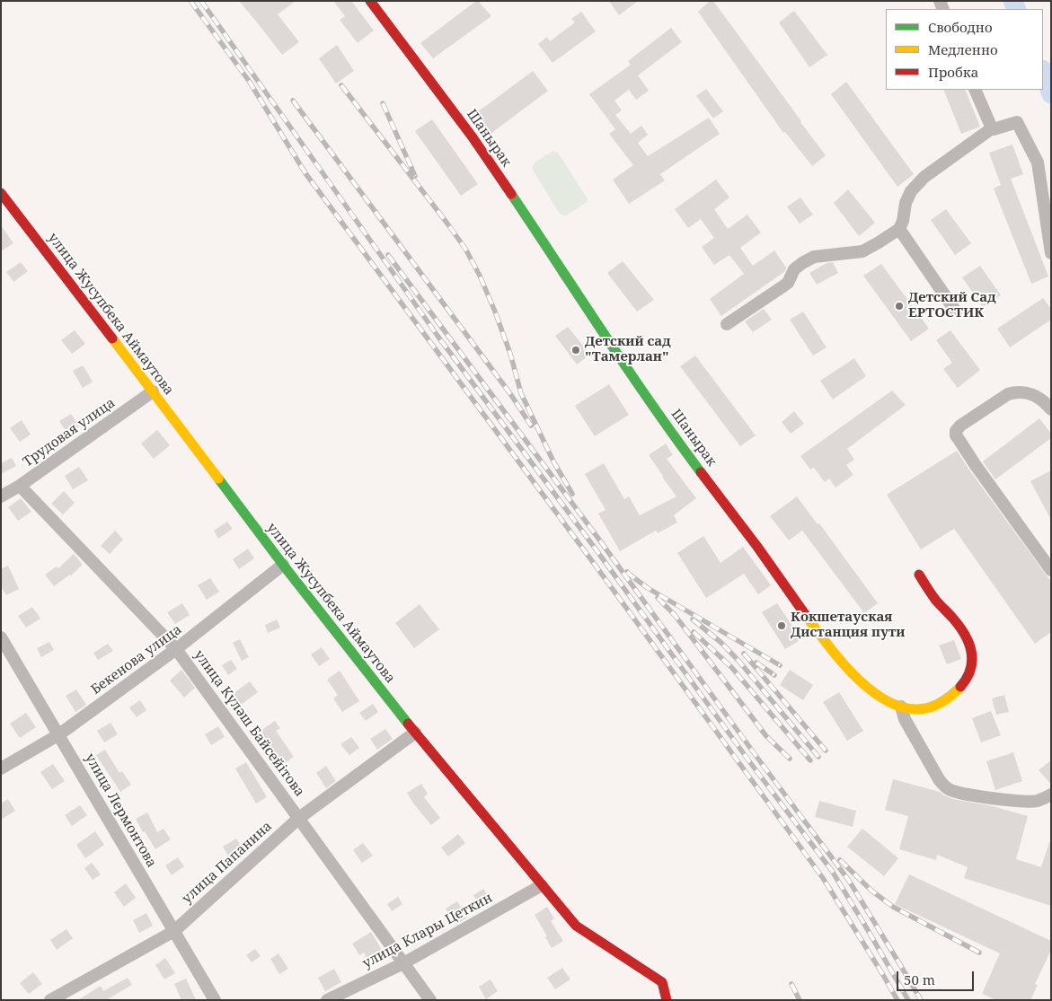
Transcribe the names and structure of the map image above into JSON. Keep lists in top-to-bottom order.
{
  "streets": {
    "street": [
      "Шанырак",
      "улица Жусупбека Аймаутова",
      "Трудовая улица",
      "Бекенова улица",
      "улица Күләш Байсейітова",
      "улица Лермонтова",
      "улица Папанина",
      "улица Клары Цеткин"
    ]
  },
  "crossings": [
    ["улица Жусупбека Аймаутова", "Трудовая улица"],
    ["улица Жусупбека Аймаутова", "Бекенова улица"],
    ["улица Жусупбека Аймаутова", "улица Папанина"],
    ["улица Жусупбека Аймаутова", "улица Клары Цеткин"],
    ["Трудовая улица", "улица Күләш Байсейітова"],
    ["Бекенова улица", "улица Күләш Байсейітова"],
    ["Бекенова улица", "улица Лермонтова"],
    ["улица Күләш Байсейітова", "улица Папанина"],
    ["улица Күләш Байсейітова", "улица Клары Цеткин"],
    ["улица Лермонтова", "улица Папанина"]
  ],
  "places": ["Детский Сад ЕРТОСТИК", "Детский сад \"Тамерлан\"", "Кокшетауская Дистанция пути"],
  "legend": ["Свободно", "Медленно", "Пробка"],
  "scale_bar": "50 m"
}
